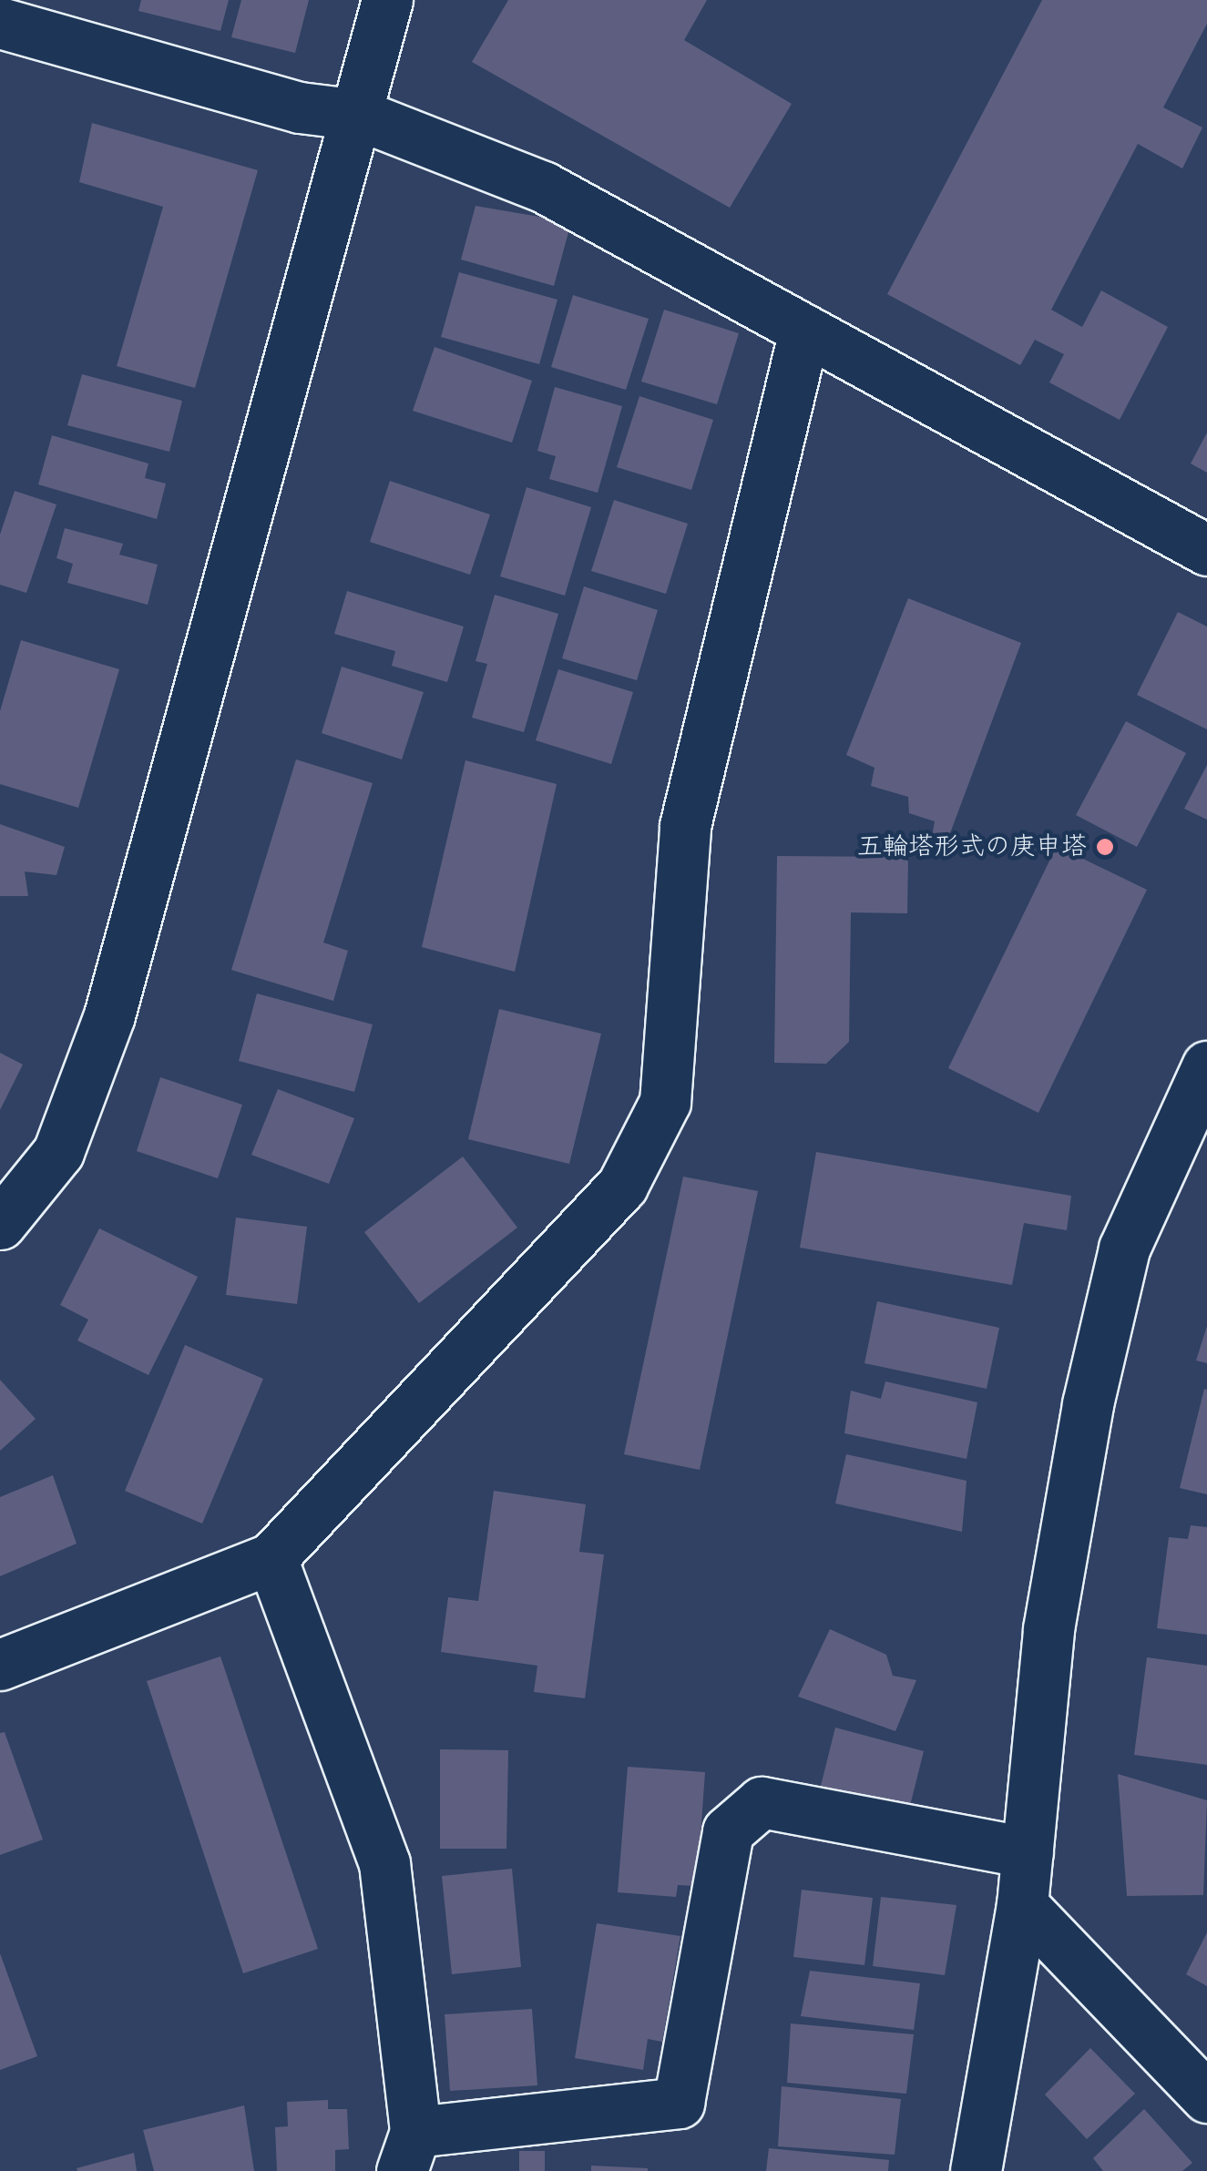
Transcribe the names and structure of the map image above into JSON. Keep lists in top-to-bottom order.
{
  "places": ["五輪塔形式の庚申塔"]
}
